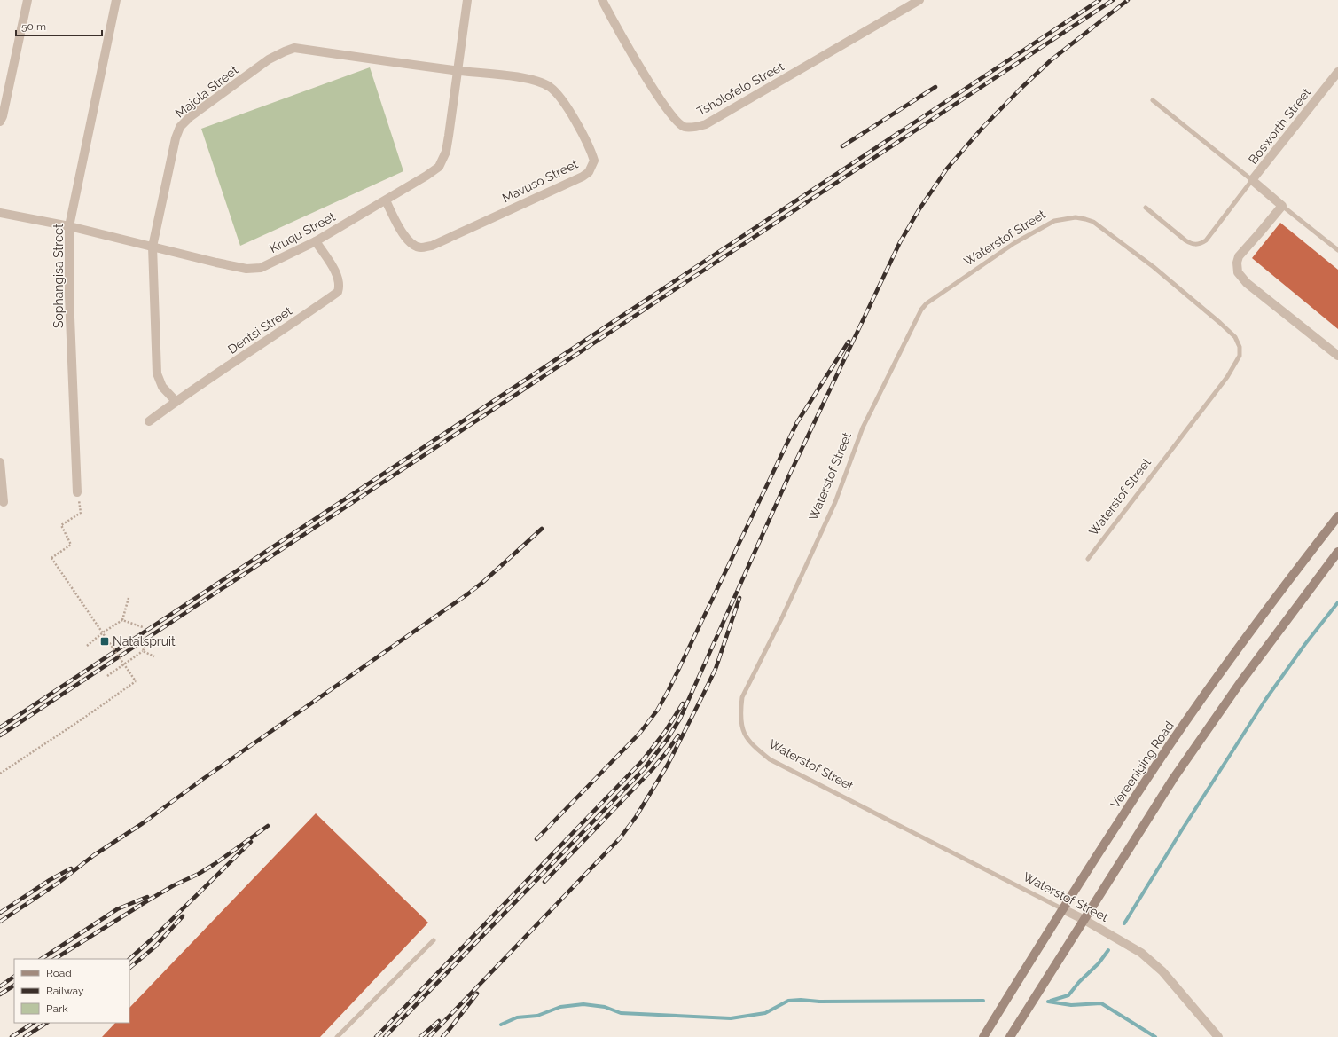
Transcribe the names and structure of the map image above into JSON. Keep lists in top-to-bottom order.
{
  "streets": {
    "main road": ["Vereeniging Road"],
    "street": [
      "Tsholofelo Street",
      "Majola Street",
      "Bosworth Street",
      "Mavuso Street",
      "Kruqu Street",
      "Waterstof Street",
      "Sophangisa Street",
      "Dentsi Street"
    ]
  },
  "crossings": [
    ["Majola Street", "Mavuso Street"],
    ["Majola Street", "Kruqu Street"],
    ["Majola Street", "Dentsi Street"],
    ["Mavuso Street", "Kruqu Street"],
    ["Kruqu Street", "Sophangisa Street"],
    ["Kruqu Street", "Dentsi Street"],
    ["Waterstof Street", "Vereeniging Road"]
  ],
  "places": {
    "transit": ["Natalspruit"]
  },
  "legend": ["Road", "Railway", "Park"],
  "scale_bar": "50 m"
}
